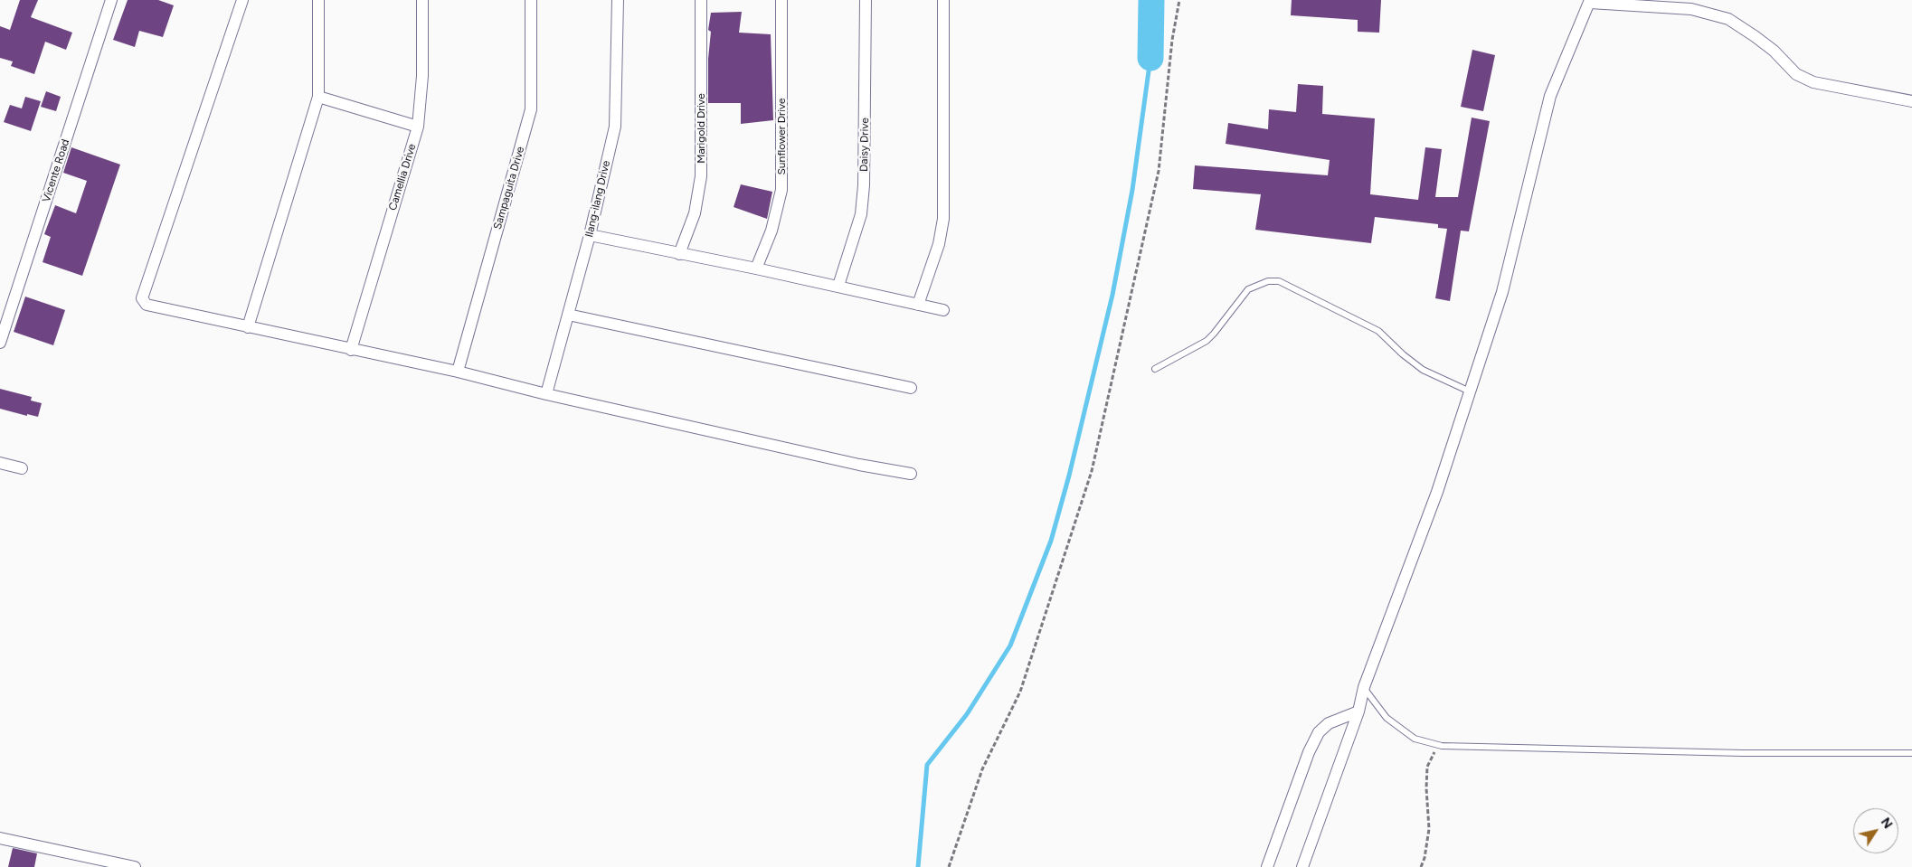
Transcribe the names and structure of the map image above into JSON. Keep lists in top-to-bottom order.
{
  "streets": {
    "street": [
      "Marigold Drive",
      "Sunflower Drive",
      "Daisy Drive",
      "Vicente Road",
      "Camellia Drive",
      "Sampaguita Drive",
      "Ilang-ilang Drive"
    ]
  },
  "north": "top right"
}
